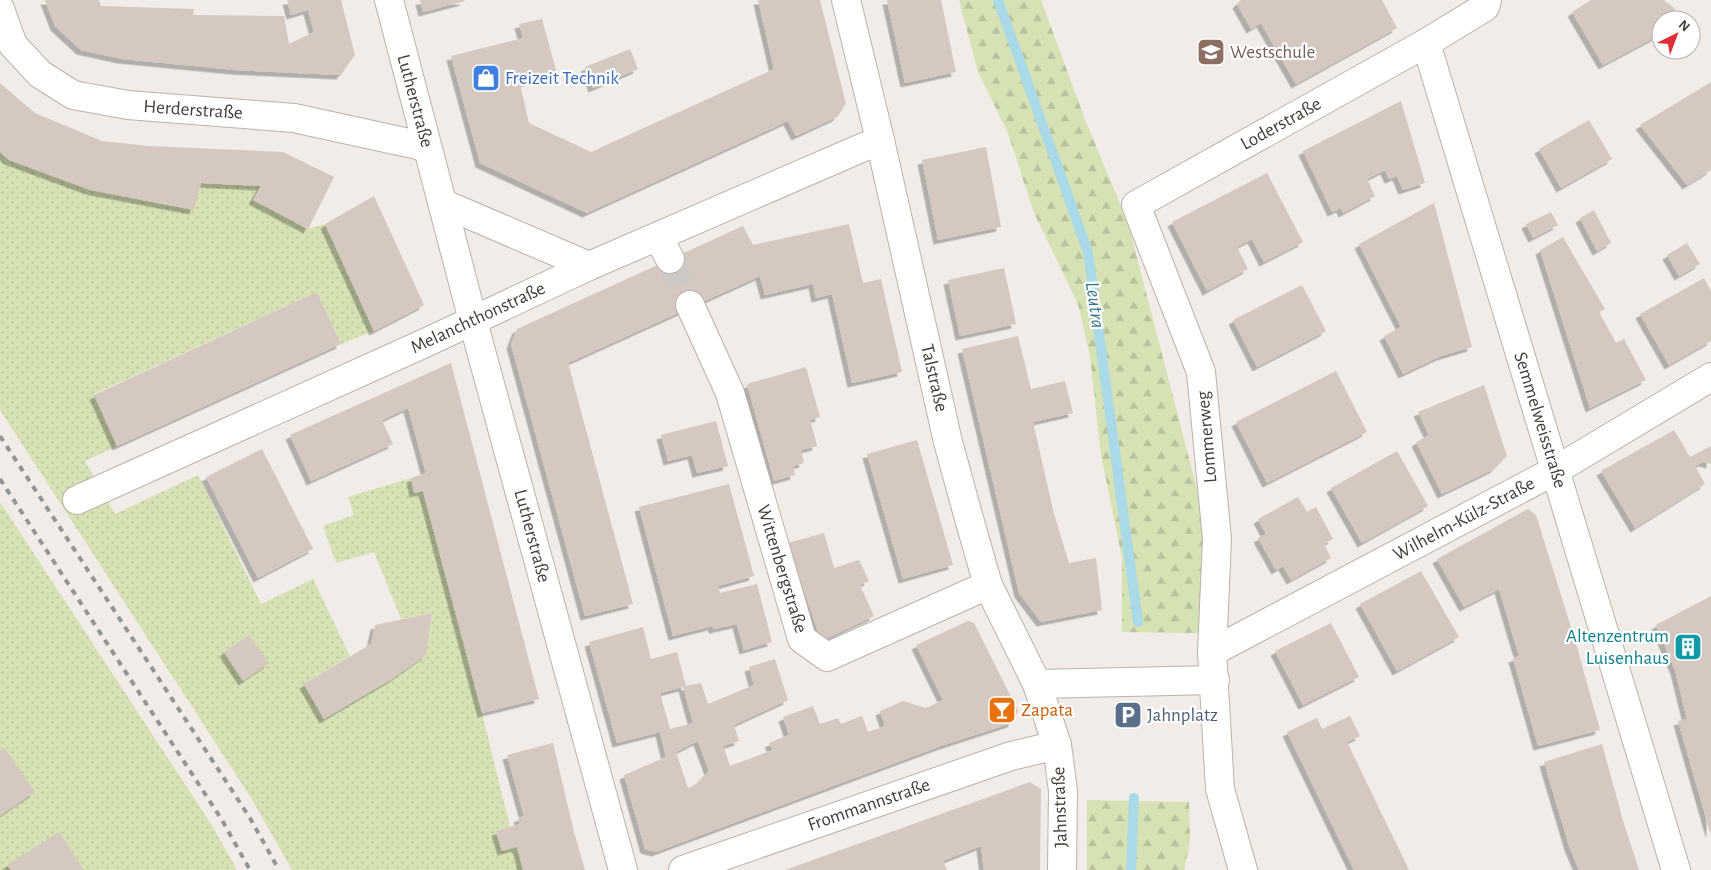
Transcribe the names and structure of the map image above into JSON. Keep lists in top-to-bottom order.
{
  "streets": {
    "street": [
      "Lutherstraße",
      "Herderstraße",
      "Loderstraße",
      "Melanchthonstraße",
      "Talstraße",
      "Semmelweisstraße",
      "Lommerweg",
      "Wilhelm-Külz-Straße",
      "Wittenbergstraße",
      "Frommannstraße",
      "Jahnstraße"
    ]
  },
  "crossings": [
    ["Lutherstraße", "Herderstraße"],
    ["Lutherstraße", "Melanchthonstraße"],
    ["Loderstraße", "Semmelweisstraße"],
    ["Loderstraße", "Lommerweg"],
    ["Melanchthonstraße", "Talstraße"],
    ["Talstraße", "Wittenbergstraße"],
    ["Talstraße", "Frommannstraße"],
    ["Talstraße", "Jahnstraße"],
    ["Semmelweisstraße", "Wilhelm-Külz-Straße"],
    ["Lommerweg", "Wilhelm-Külz-Straße"],
    ["Frommannstraße", "Jahnstraße"]
  ],
  "water": ["Leutra"],
  "places": {
    "school or university": ["Westschule"],
    "shop": ["Freizeit Technik"],
    "building": ["Altenzentrum Luisenhaus"],
    "bar": ["Zapata"],
    "parking": ["Jahnplatz"]
  },
  "north": "top right"
}
